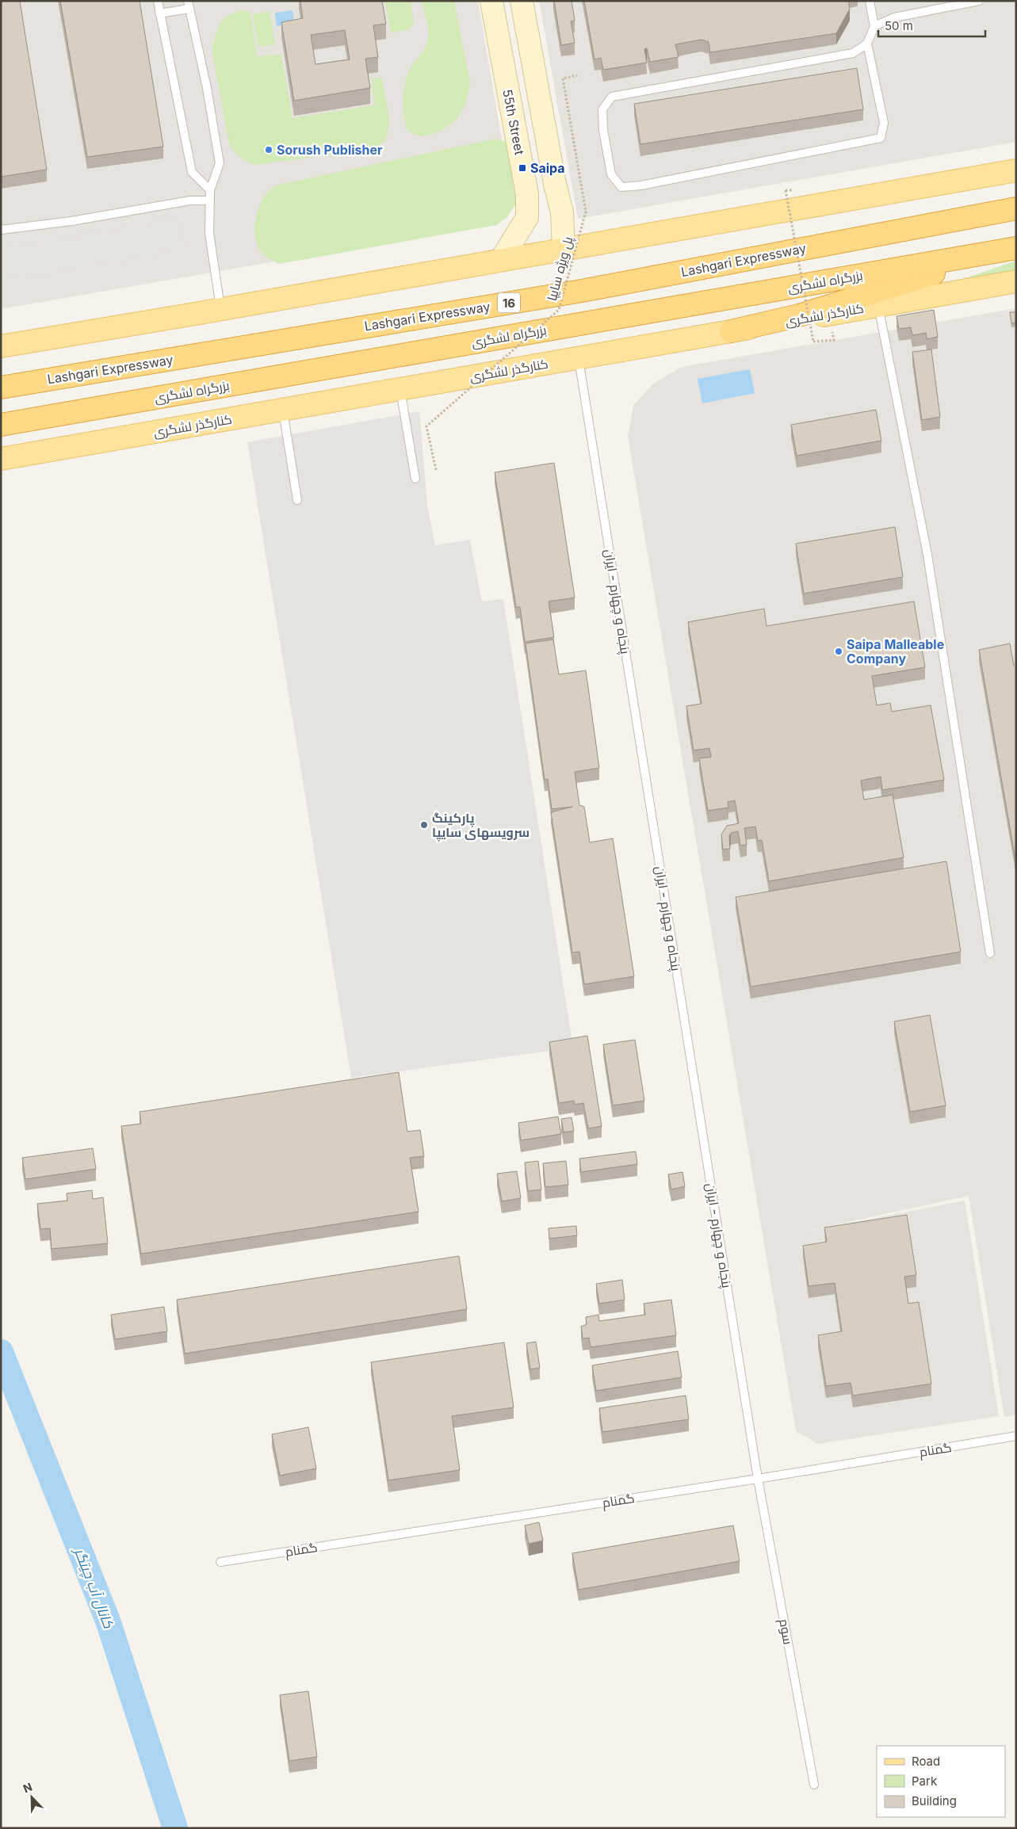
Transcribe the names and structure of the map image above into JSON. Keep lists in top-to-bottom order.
{
  "streets": {
    "highway": ["Lashgari Expressway", "بزرگراه لشگری", "16"],
    "main road": ["55th Street", "کنارگذر لشگری"],
    "lane": ["پنجاه و چهارم - ایران", "گمنام", "سوم"],
    "path": ["پل ویژه سایپا"]
  },
  "crossings": [
    ["کنارگذر لشگری", "پنجاه و چهارم - ایران"],
    ["پنجاه و چهارم - ایران", "گمنام"],
    ["پنجاه و چهارم - ایران", "سوم"],
    ["گمنام", "سوم"]
  ],
  "water": ["کانال آب چیتگر"],
  "places": {
    "other": ["Sorush Publisher", "Saipa Malleable Company", "پارکینگ سرویسهای سایپا"],
    "transit": ["Saipa"]
  },
  "legend": ["Road", "Park", "Building"],
  "scale_bar": "50 m",
  "north": "top left"
}
